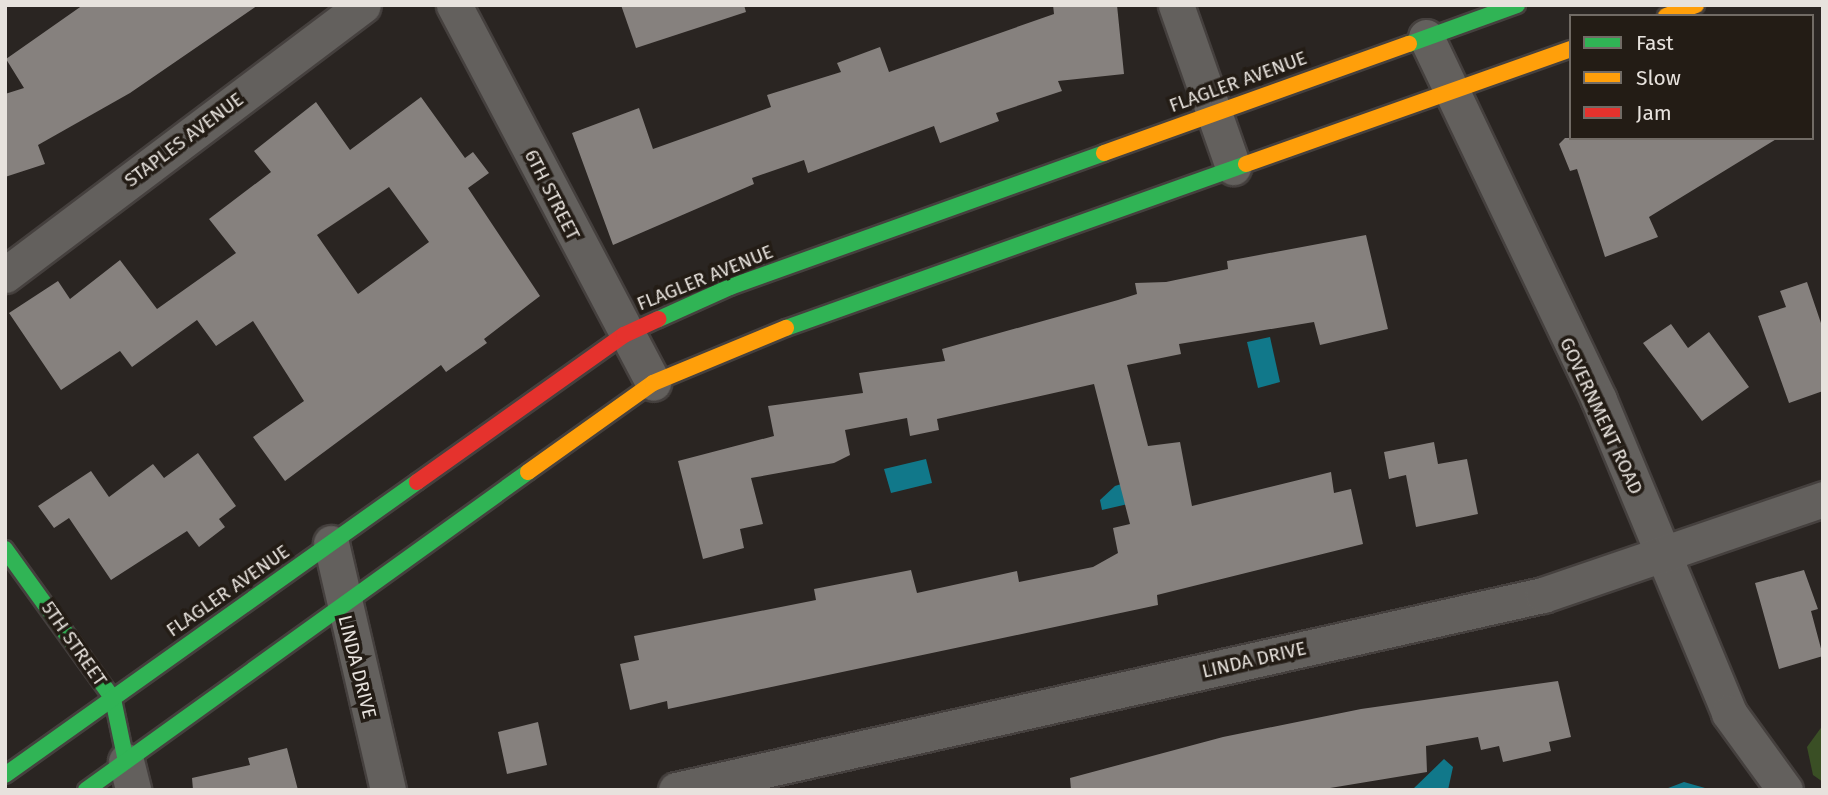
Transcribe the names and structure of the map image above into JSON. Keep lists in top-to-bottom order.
{
  "streets": {
    "main road": ["FLAGLER AVENUE", "5TH STREET"],
    "street": [
      "STAPLES AVENUE",
      "6TH STREET",
      "GOVERNMENT ROAD",
      "LINDA DRIVE"
    ]
  },
  "crossings": [
    ["FLAGLER AVENUE", "6TH STREET"],
    ["FLAGLER AVENUE", "GOVERNMENT ROAD"],
    ["FLAGLER AVENUE", "5TH STREET"],
    ["FLAGLER AVENUE", "LINDA DRIVE"],
    ["GOVERNMENT ROAD", "LINDA DRIVE"]
  ],
  "legend": ["Fast", "Slow", "Jam"]
}
